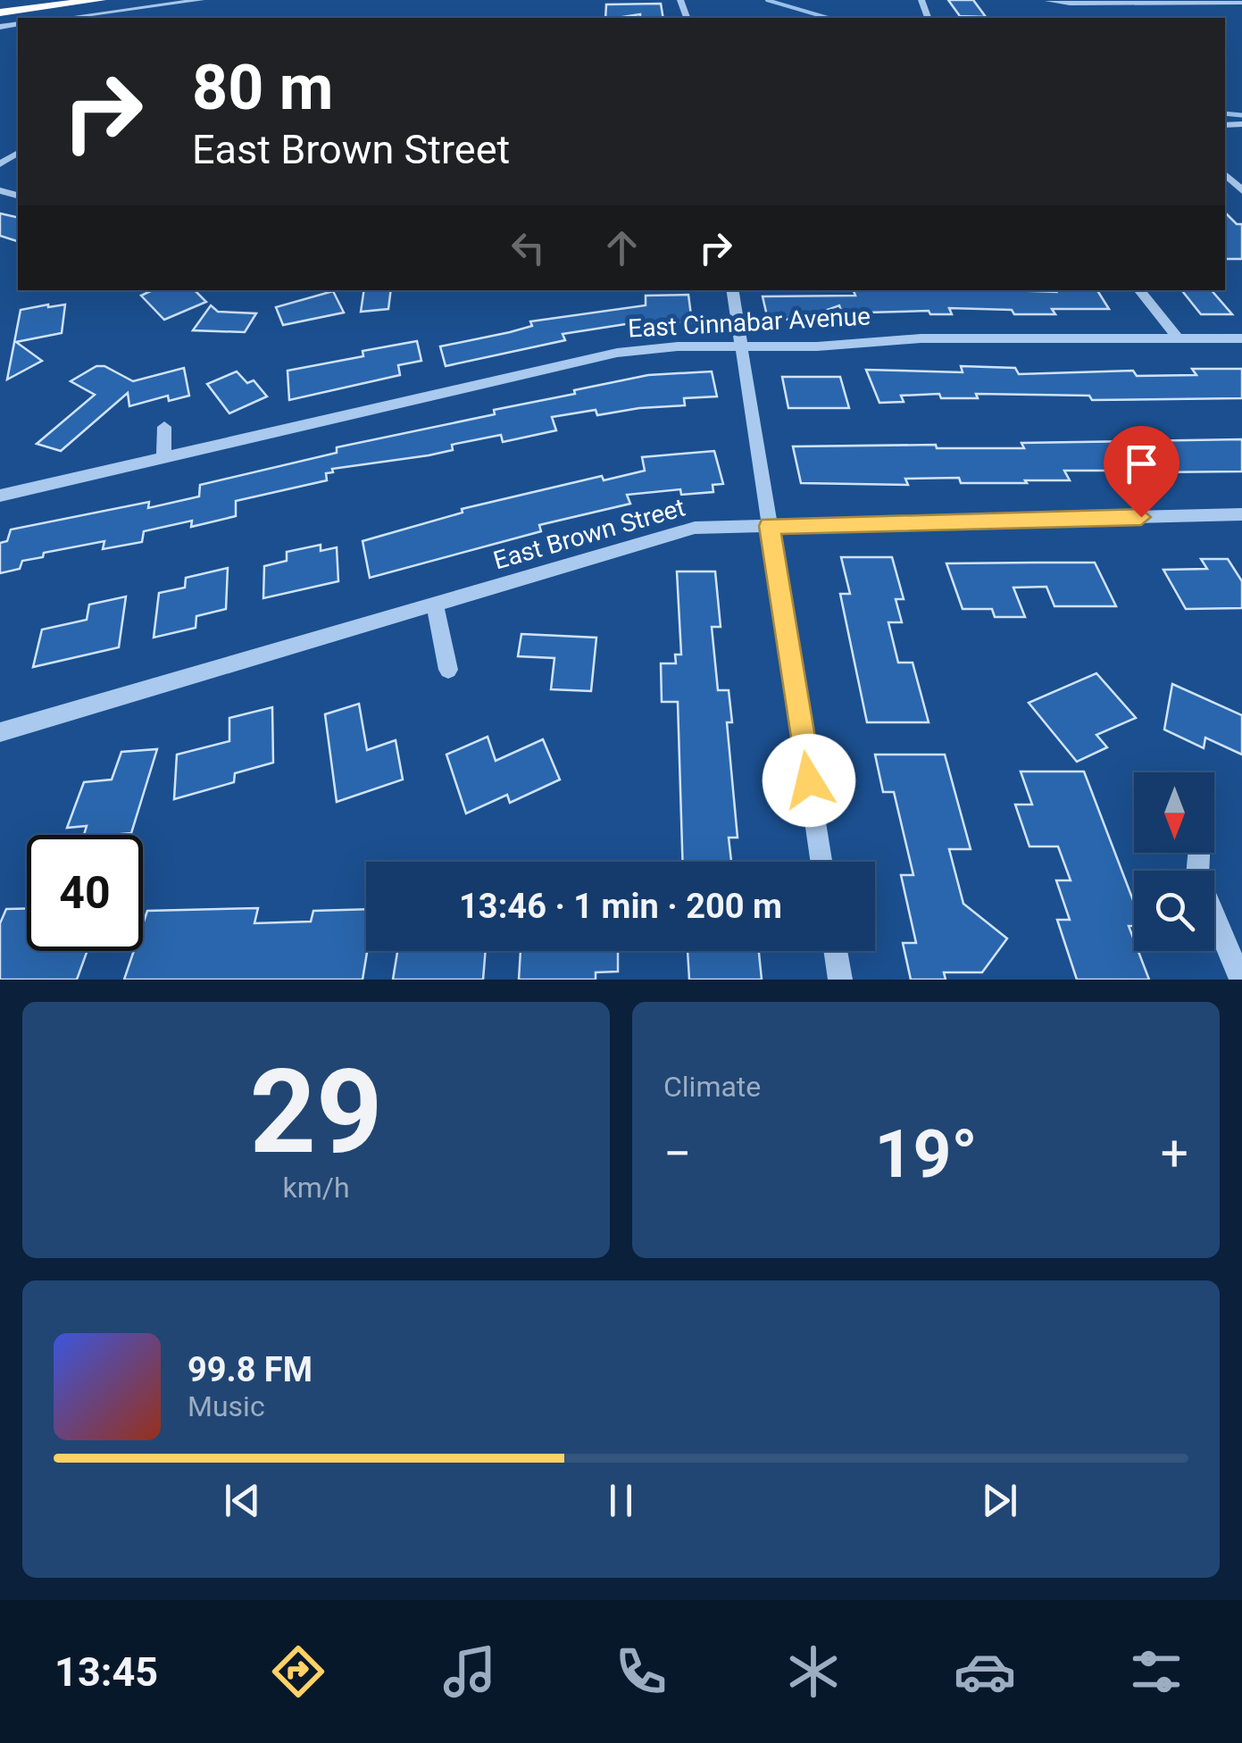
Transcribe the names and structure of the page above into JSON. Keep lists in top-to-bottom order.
{
  "streets": {
    "street": ["East Cinnabar Avenue", "East Brown Street"]
  },
  "north": "bottom",
  "page": {
    "turn": ["80 m", "East Brown Street"],
    "limit": "40",
    "trip": "13:46 · 1 min · 200 m",
    "tile": [
      ["29", "km/h"],
      "Climate"
    ],
    "heat": ["−", "19°", "+"],
    "song": ["99.8 FM", "Music"],
    "tabs": "13:45"
  }
}
